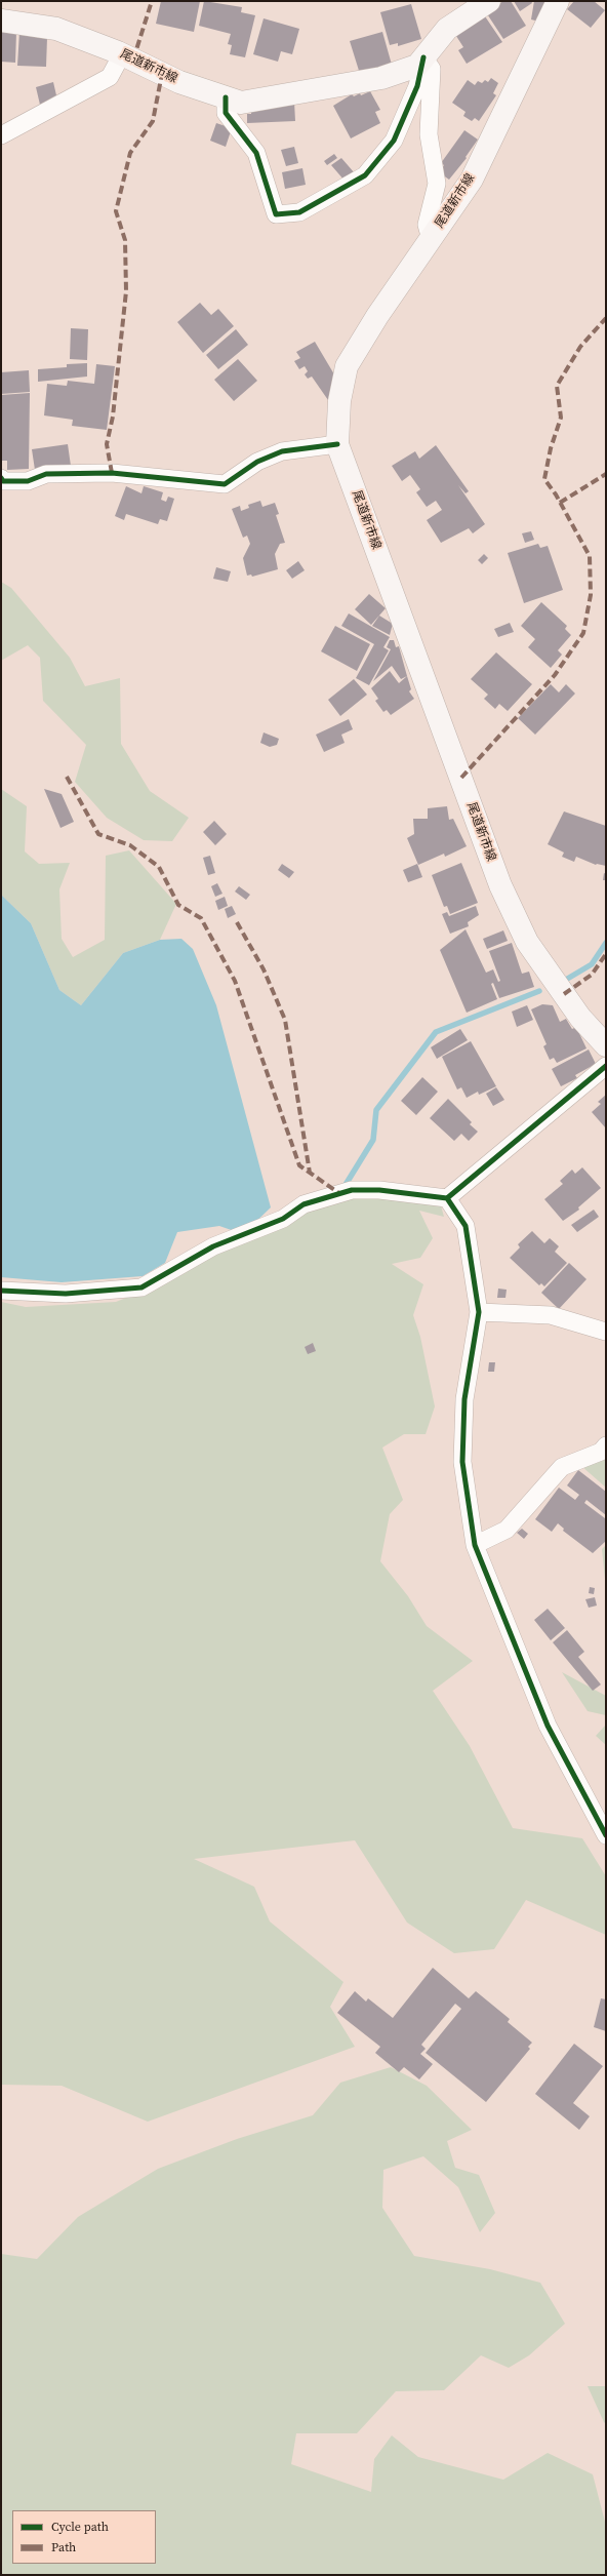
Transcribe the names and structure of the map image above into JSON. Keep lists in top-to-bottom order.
{
  "streets": {
    "main road": ["尾道新市線"]
  },
  "legend": ["Cycle path", "Path"]
}
